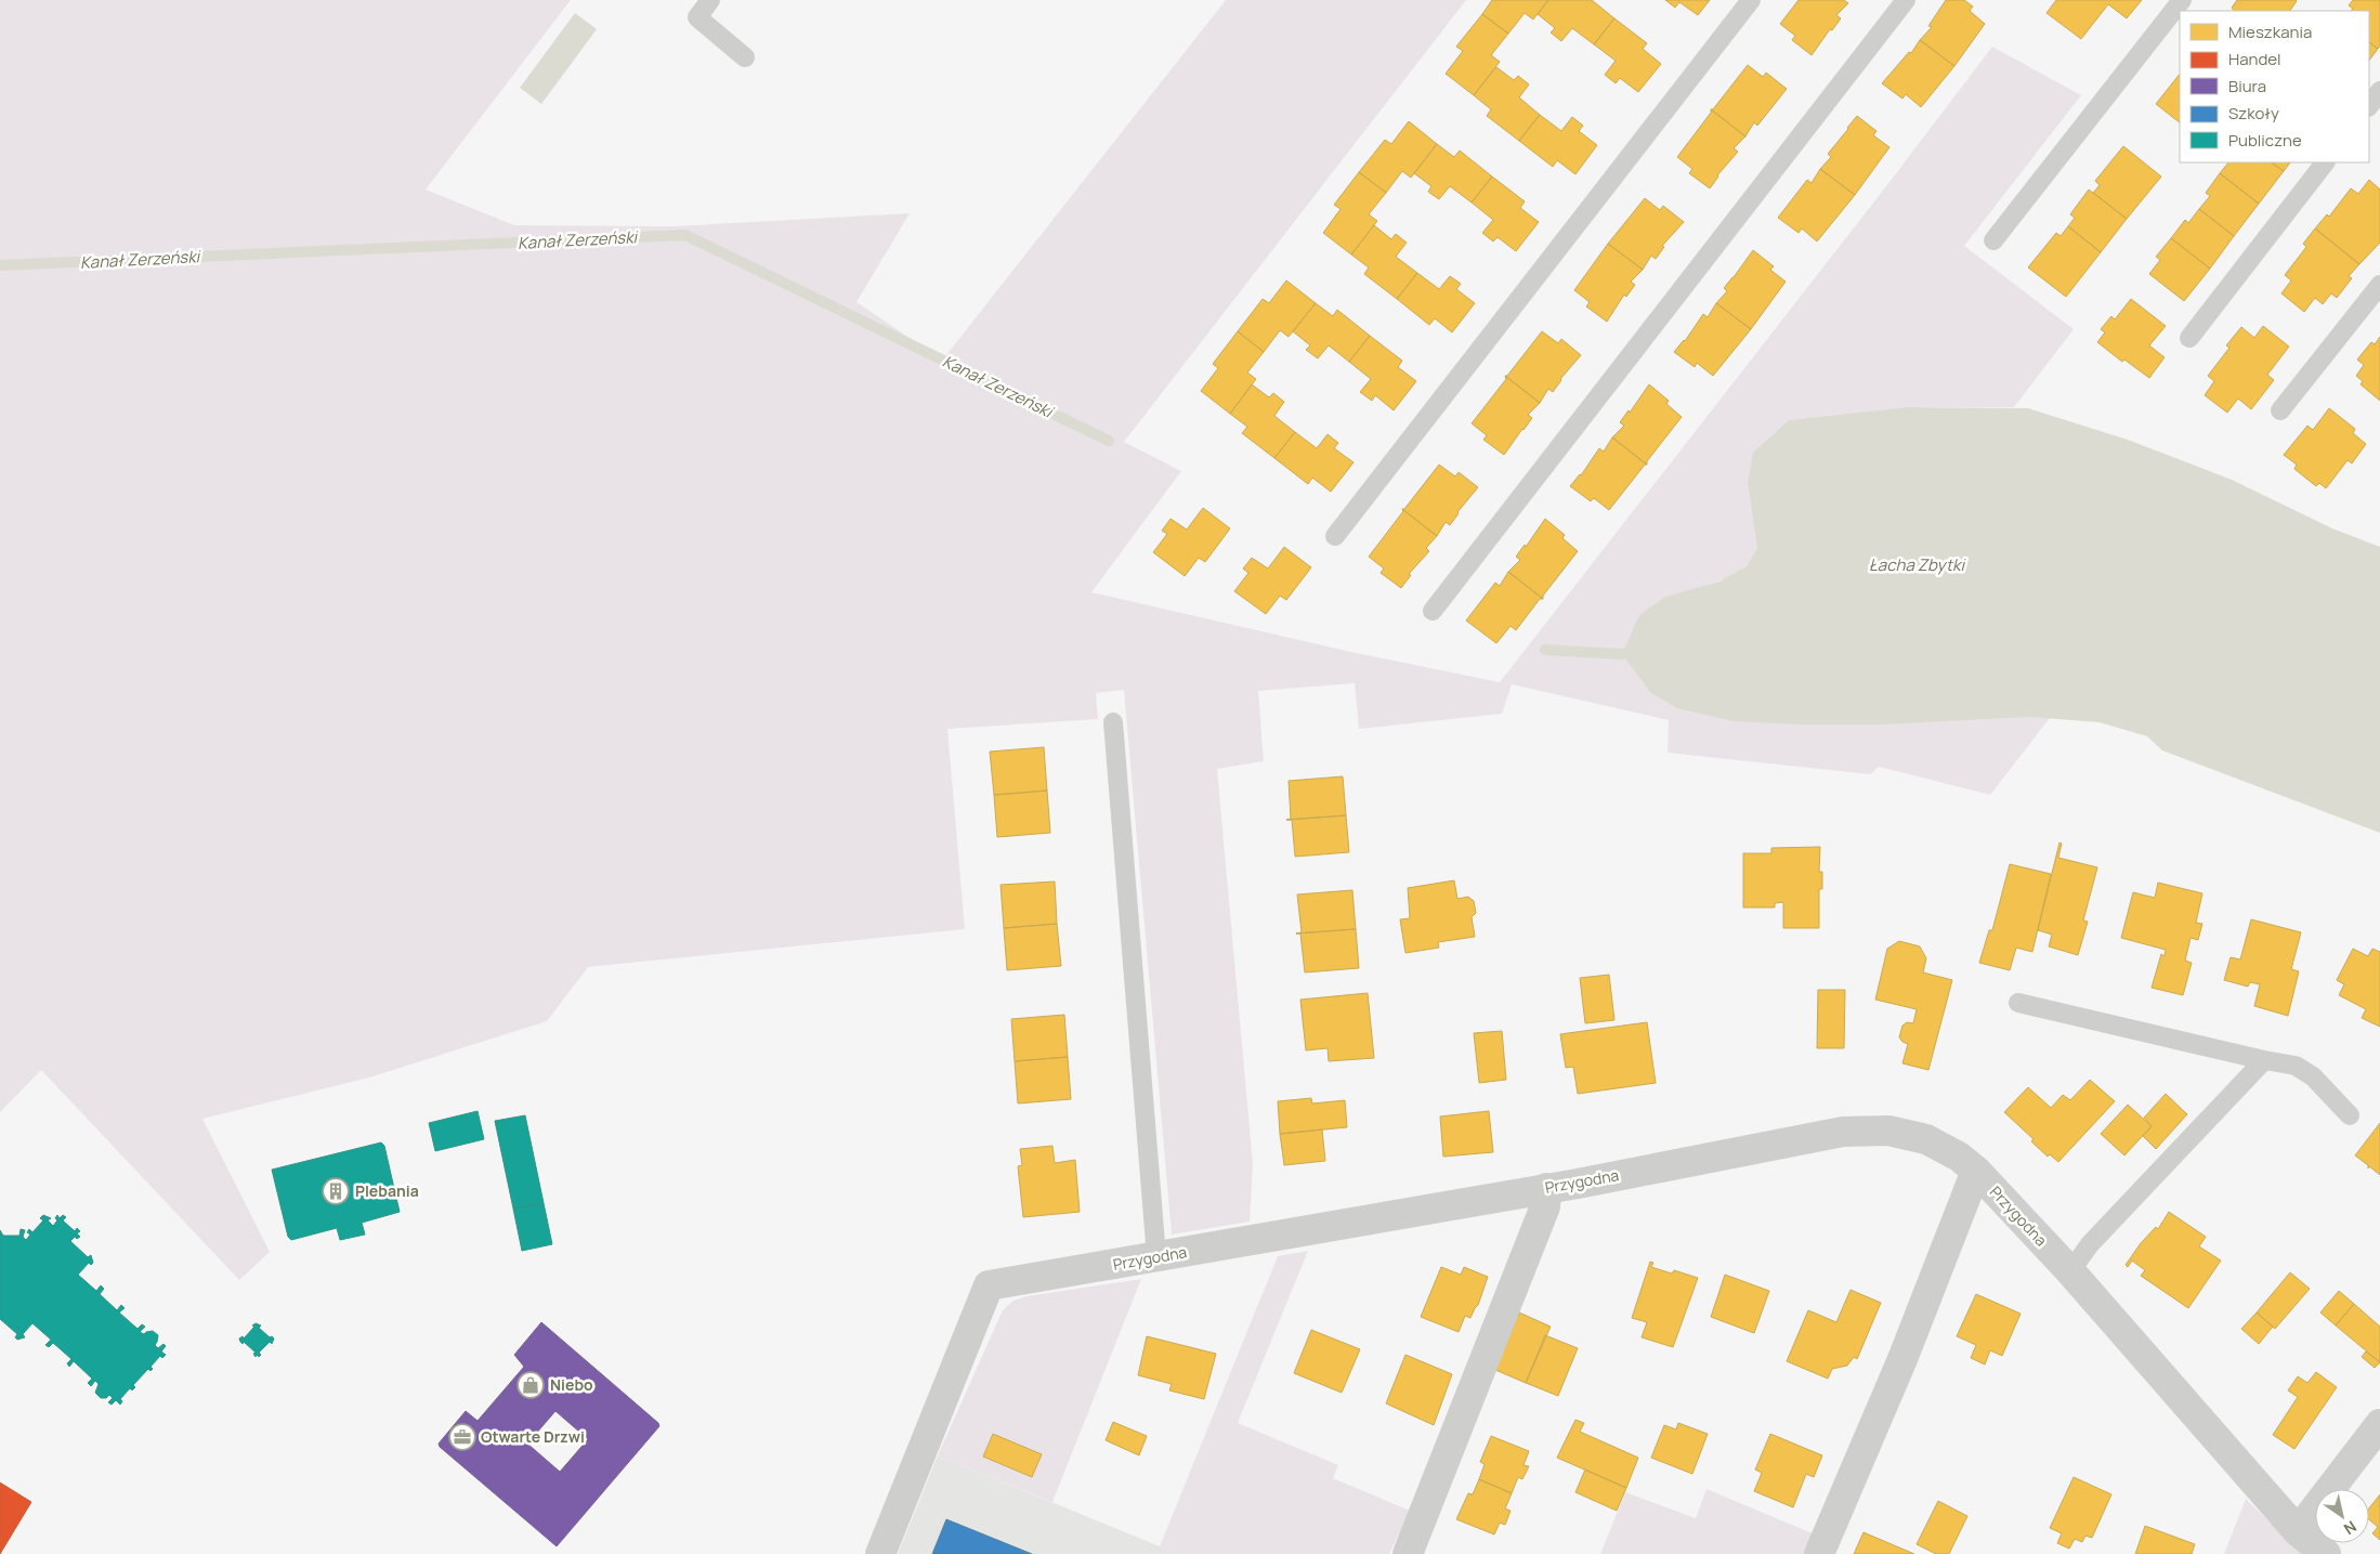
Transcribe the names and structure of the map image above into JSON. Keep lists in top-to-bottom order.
{
  "streets": {
    "street": ["Przygodna"]
  },
  "water": ["Kanał Zerzeński", "Łacha Zbytki"],
  "places": {
    "building": ["Plebania"],
    "shop": ["Niebo"],
    "office": ["Otwarte Drzwi"]
  },
  "legend": [
    "Mieszkania",
    "Handel",
    "Biura",
    "Szkoły",
    "Publiczne"
  ],
  "north": "bottom right"
}
